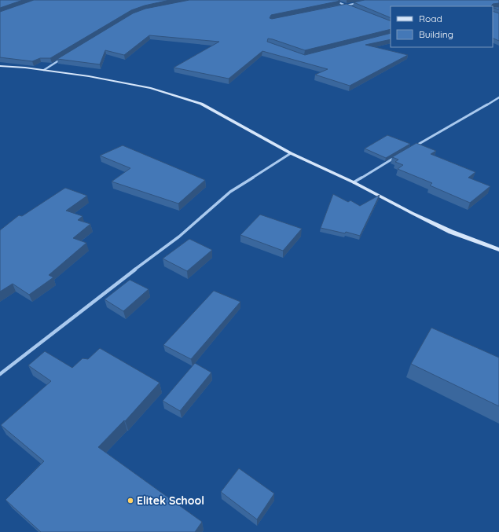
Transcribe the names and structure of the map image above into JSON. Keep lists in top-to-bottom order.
{
  "places": ["Elitek School"],
  "legend": ["Road", "Building"]
}
